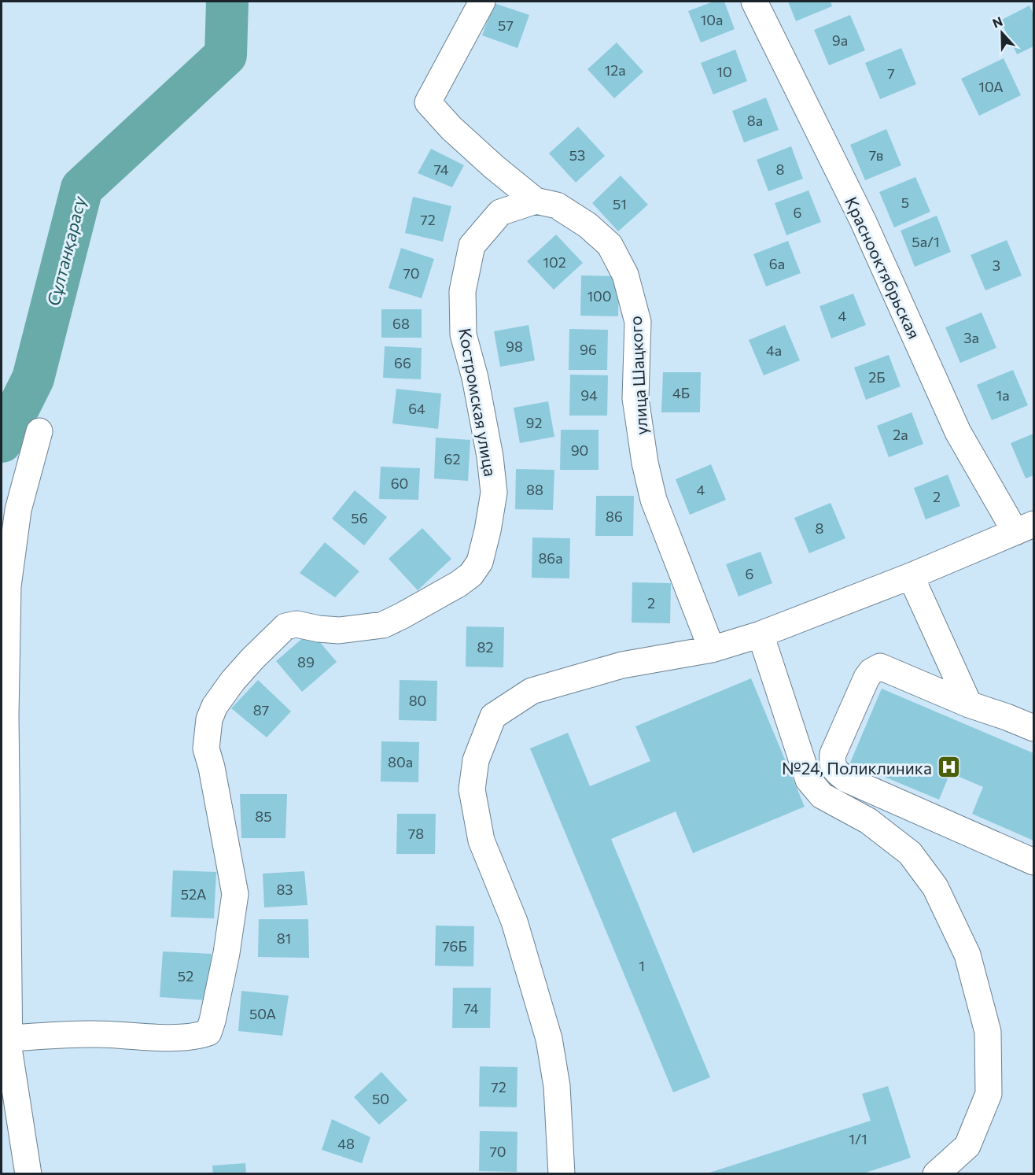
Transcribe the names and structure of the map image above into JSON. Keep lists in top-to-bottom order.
{
  "streets": {
    "street": ["Краснооктябрьская", "улица Шацкого", "Костромская улица"]
  },
  "crossings": [
    ["улица Шацкого", "Костромская улица"]
  ],
  "water": ["Сұлтанқарасу"],
  "places": {
    "hospital": ["№24, Поликлиника"]
  },
  "house_numbers": [
    "10а",
    "57",
    "9а",
    "12а",
    "10",
    "7",
    "10А",
    "8а",
    "53",
    "7в",
    "74",
    "8",
    "5",
    "51",
    "6",
    "72",
    "5а/1",
    "102",
    "6а",
    "3",
    "70",
    "100",
    "4",
    "68",
    "3а",
    "98",
    "96",
    "4а",
    "66",
    "2Б",
    "4Б",
    "94",
    "1а",
    "64",
    "92",
    "2а",
    "90",
    "62",
    "60",
    "88",
    "4",
    "2",
    "86",
    "56",
    "8",
    "86а",
    "6",
    "2",
    "82",
    "89",
    "80",
    "87",
    "80а",
    "85",
    "78",
    "83",
    "52А",
    "81",
    "76Б",
    "1",
    "52",
    "74",
    "50А",
    "72",
    "50",
    "1/1",
    "48",
    "70"
  ],
  "north": "top"
}
